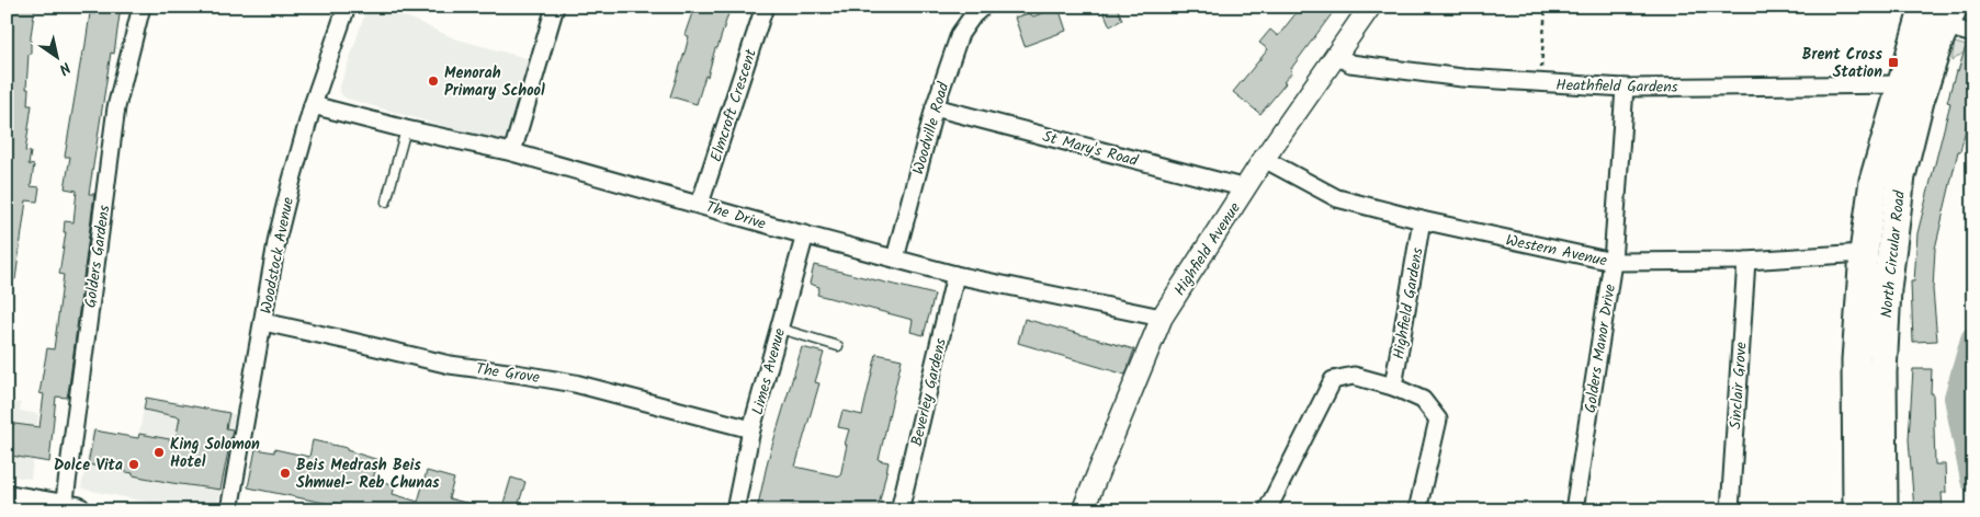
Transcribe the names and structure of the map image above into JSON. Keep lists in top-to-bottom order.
{
  "streets": {
    "highway": ["North Circular Road"],
    "street": [
      "Heathfield Gardens",
      "Elmcroft Crescent",
      "Woodville Road",
      "St Mary's Road",
      "The Drive",
      "Highfield Avenue",
      "Western Avenue",
      "Woodstock Avenue",
      "Golders Gardens",
      "Highfield Gardens",
      "Golders Manor Drive",
      "Limes Avenue",
      "The Grove",
      "Sinclair Grove",
      "Beverley Gardens"
    ]
  },
  "crossings": [
    ["Heathfield Gardens", "Highfield Avenue"],
    ["Heathfield Gardens", "North Circular Road"],
    ["Heathfield Gardens", "Golders Manor Drive"],
    ["Elmcroft Crescent", "The Drive"],
    ["Woodville Road", "St Mary's Road"],
    ["Woodville Road", "The Drive"],
    ["St Mary's Road", "Highfield Avenue"],
    ["The Drive", "Highfield Avenue"],
    ["The Drive", "Woodstock Avenue"],
    ["The Drive", "Limes Avenue"],
    ["The Drive", "Beverley Gardens"],
    ["Highfield Avenue", "Western Avenue"],
    ["Western Avenue", "North Circular Road"],
    ["Western Avenue", "Highfield Gardens"],
    ["Western Avenue", "Golders Manor Drive"],
    ["Western Avenue", "Sinclair Grove"],
    ["Woodstock Avenue", "The Grove"],
    ["Limes Avenue", "The Grove"]
  ],
  "places": {
    "transit": ["Brent Cross Station"],
    "other": [
      "Menorah Primary School",
      "King Solomon Hotel",
      "Dolce Vita",
      "Beis Medrash Beis Shmuel- Reb Chunas"
    ]
  },
  "north": "bottom right"
}
